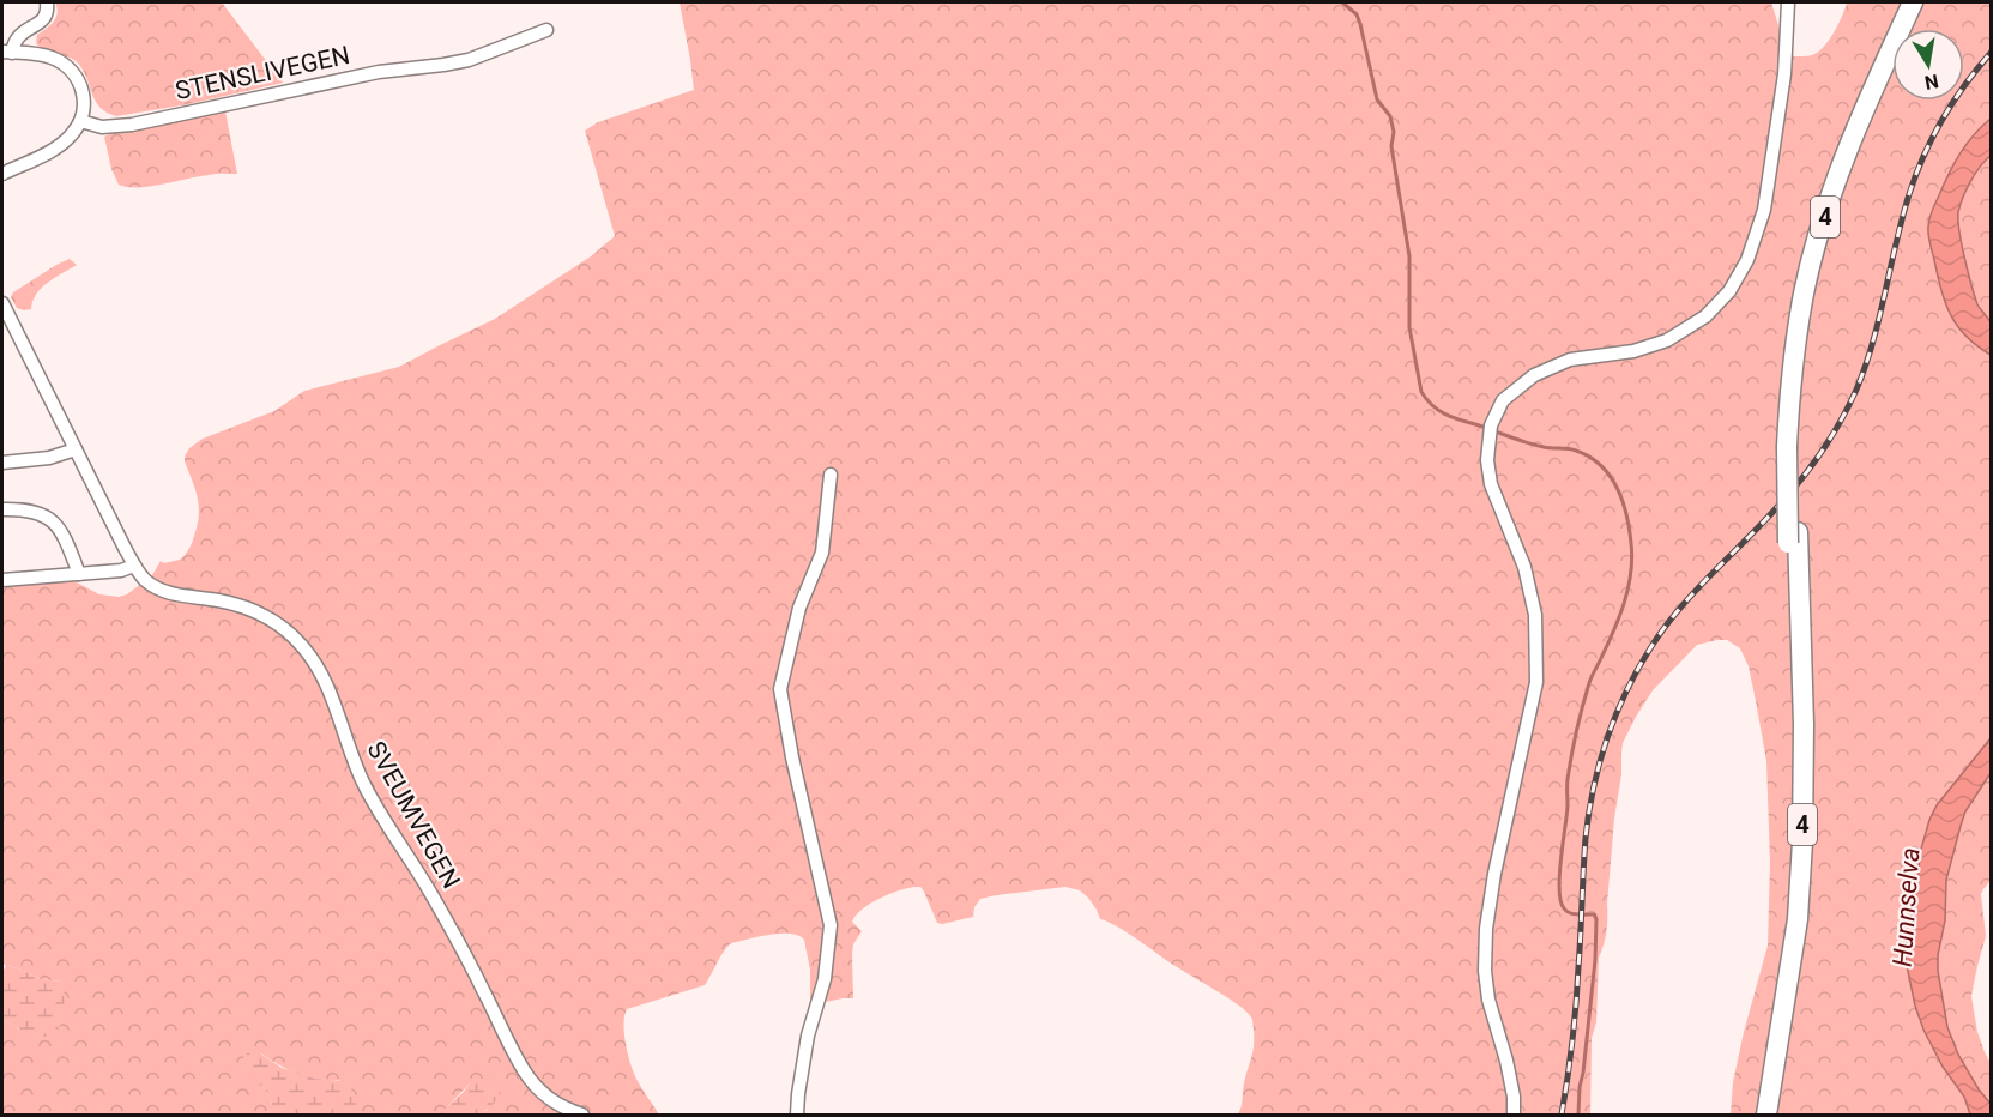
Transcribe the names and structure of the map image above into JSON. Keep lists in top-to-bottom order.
{
  "streets": {
    "highway": ["4"],
    "street": ["STENSLIVEGEN", "SVEUMVEGEN"]
  },
  "water": ["Hunnselva"],
  "north": "bottom"
}
